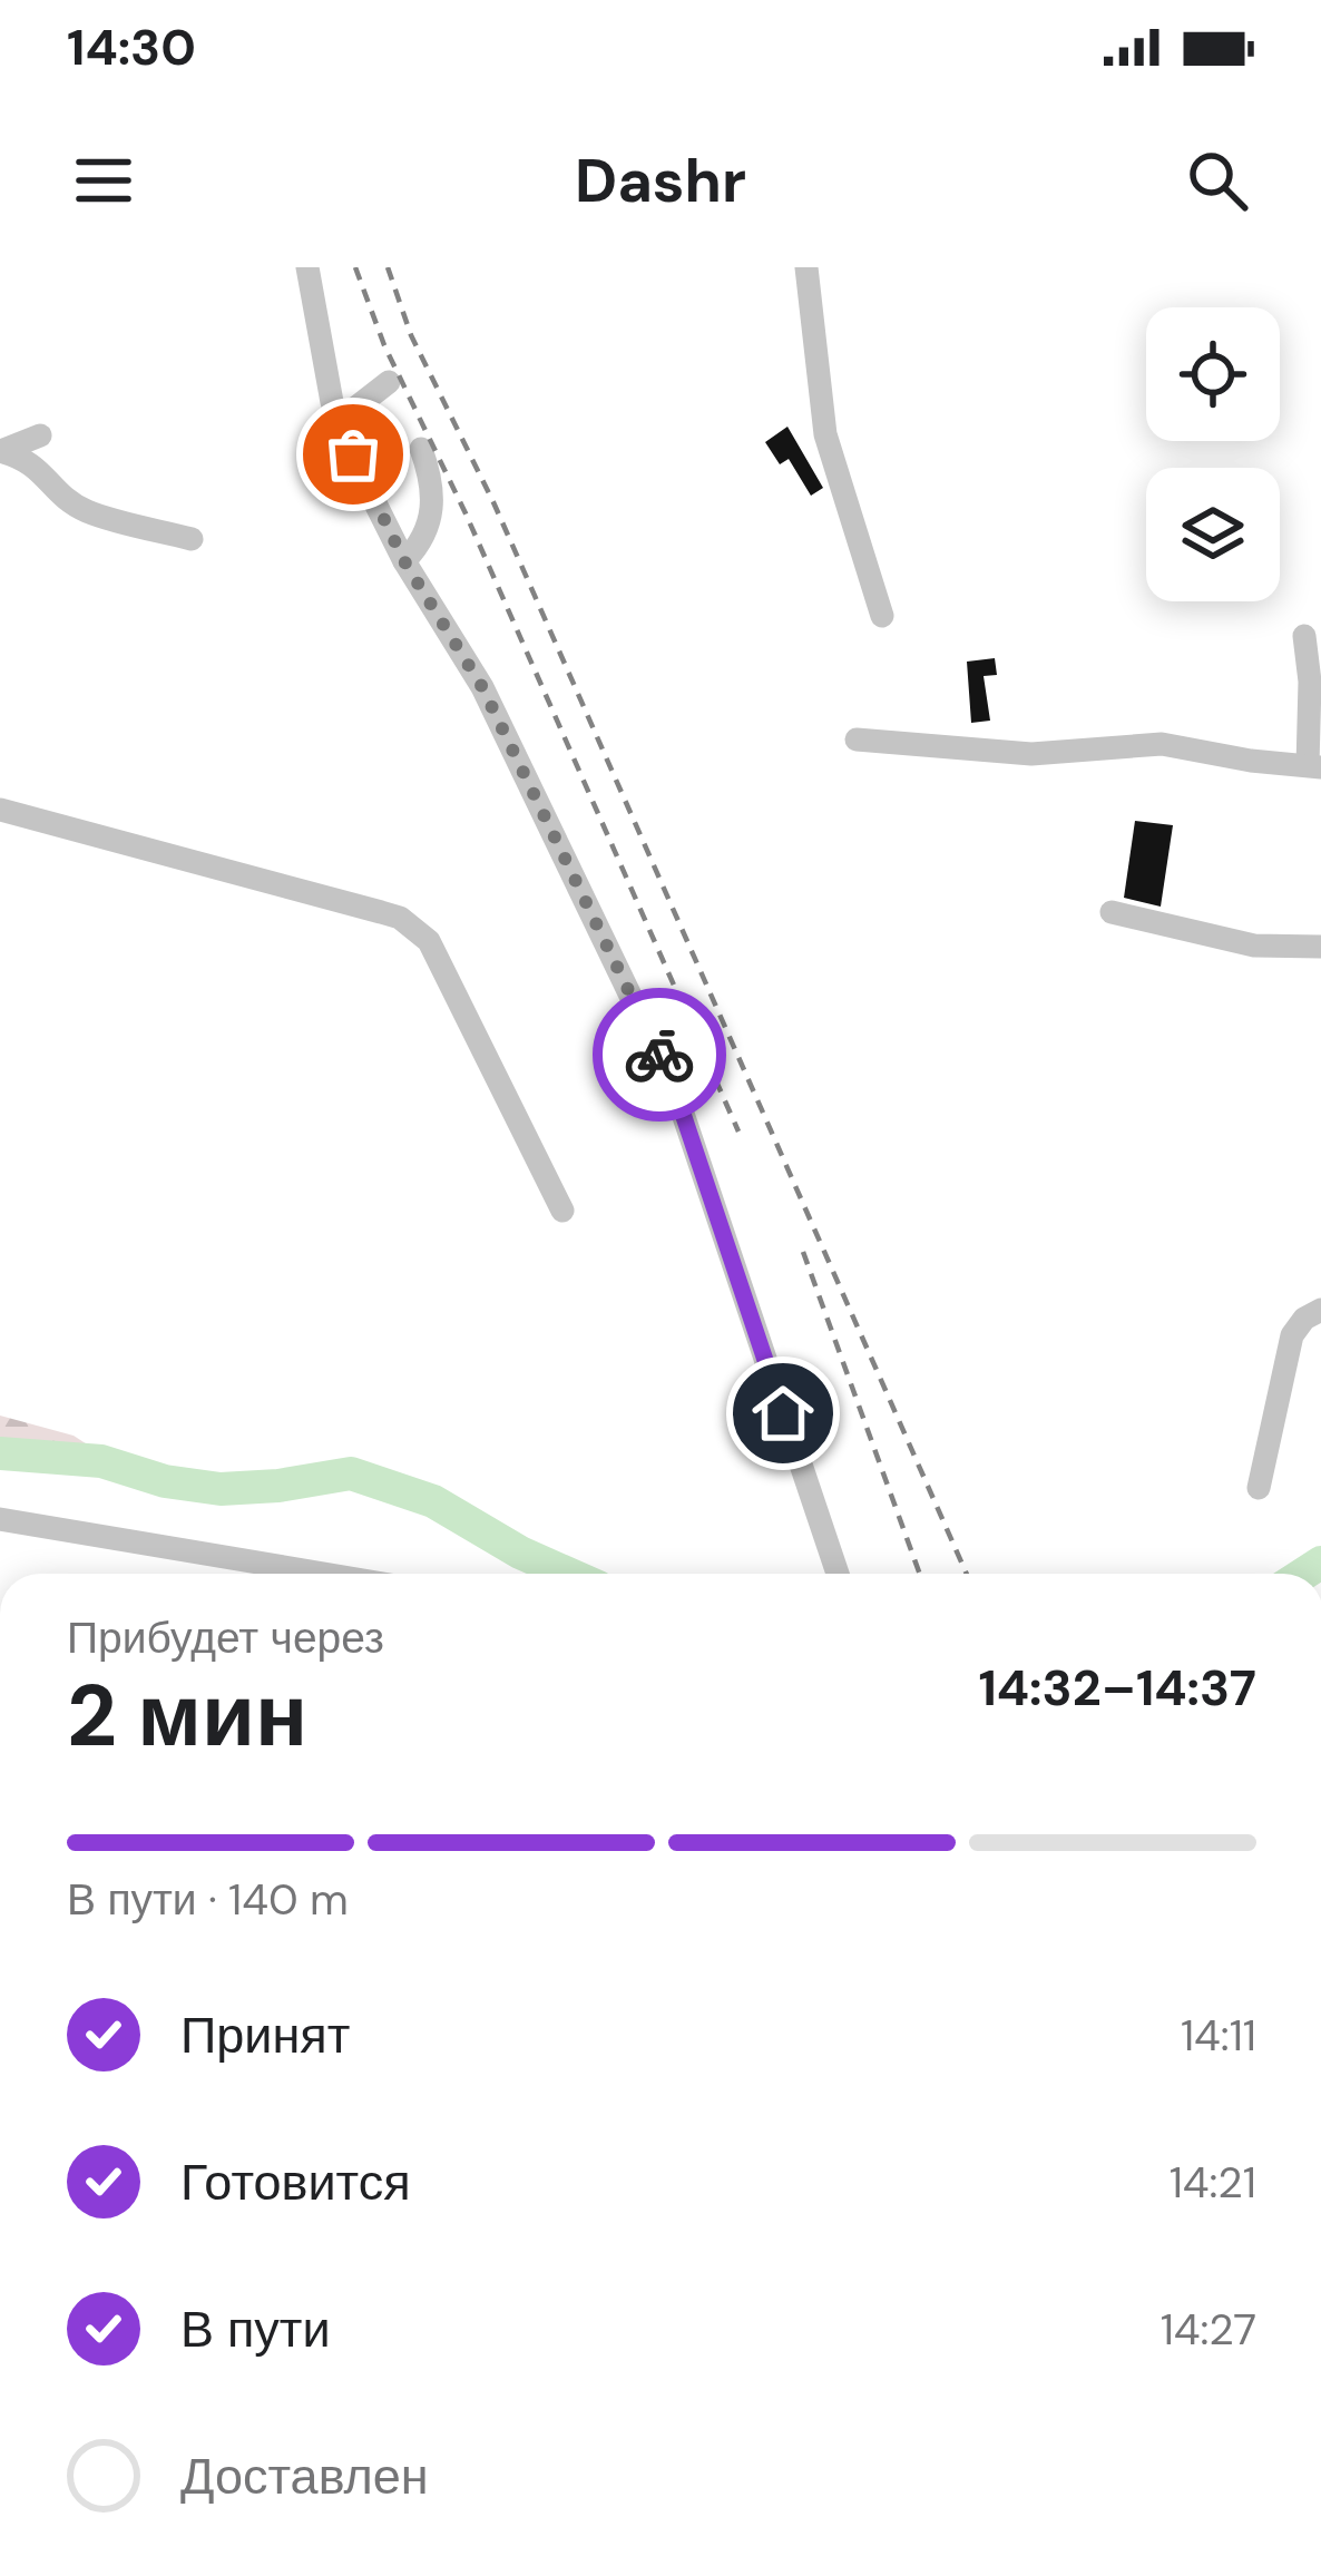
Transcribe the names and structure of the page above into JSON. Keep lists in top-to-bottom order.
{
  "page": {
    "status": "14:30",
    "header": "Dashr",
    "heading": ["2 мин", "Прибудет через", "14:32–14:37"],
    "bar": "В пути · 140 m",
    "list": [
      ["Принят", "14:11"],
      ["Готовится", "14:21"],
      ["В пути", "14:27"],
      "Доставлен"
    ]
  }
}
